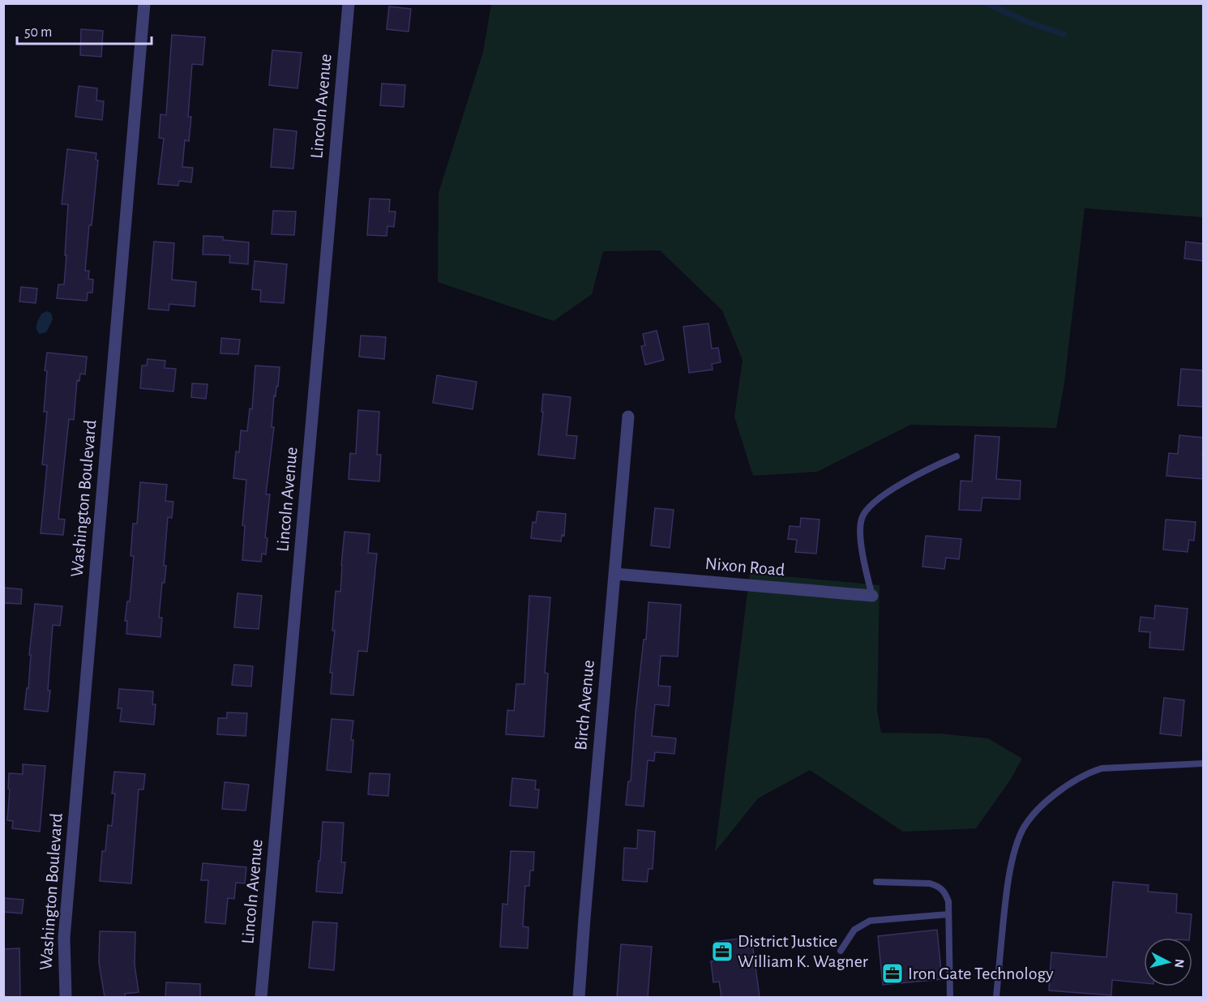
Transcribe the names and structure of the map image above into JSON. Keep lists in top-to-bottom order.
{
  "streets": {
    "street": [
      "Lincoln Avenue",
      "Washington Boulevard",
      "Nixon Road",
      "Birch Avenue"
    ]
  },
  "crossings": [
    ["Nixon Road", "Birch Avenue"]
  ],
  "places": {
    "office": ["District Justice William K. Wagner", "Iron Gate Technology"]
  },
  "scale_bar": "50 m",
  "north": "right"
}
